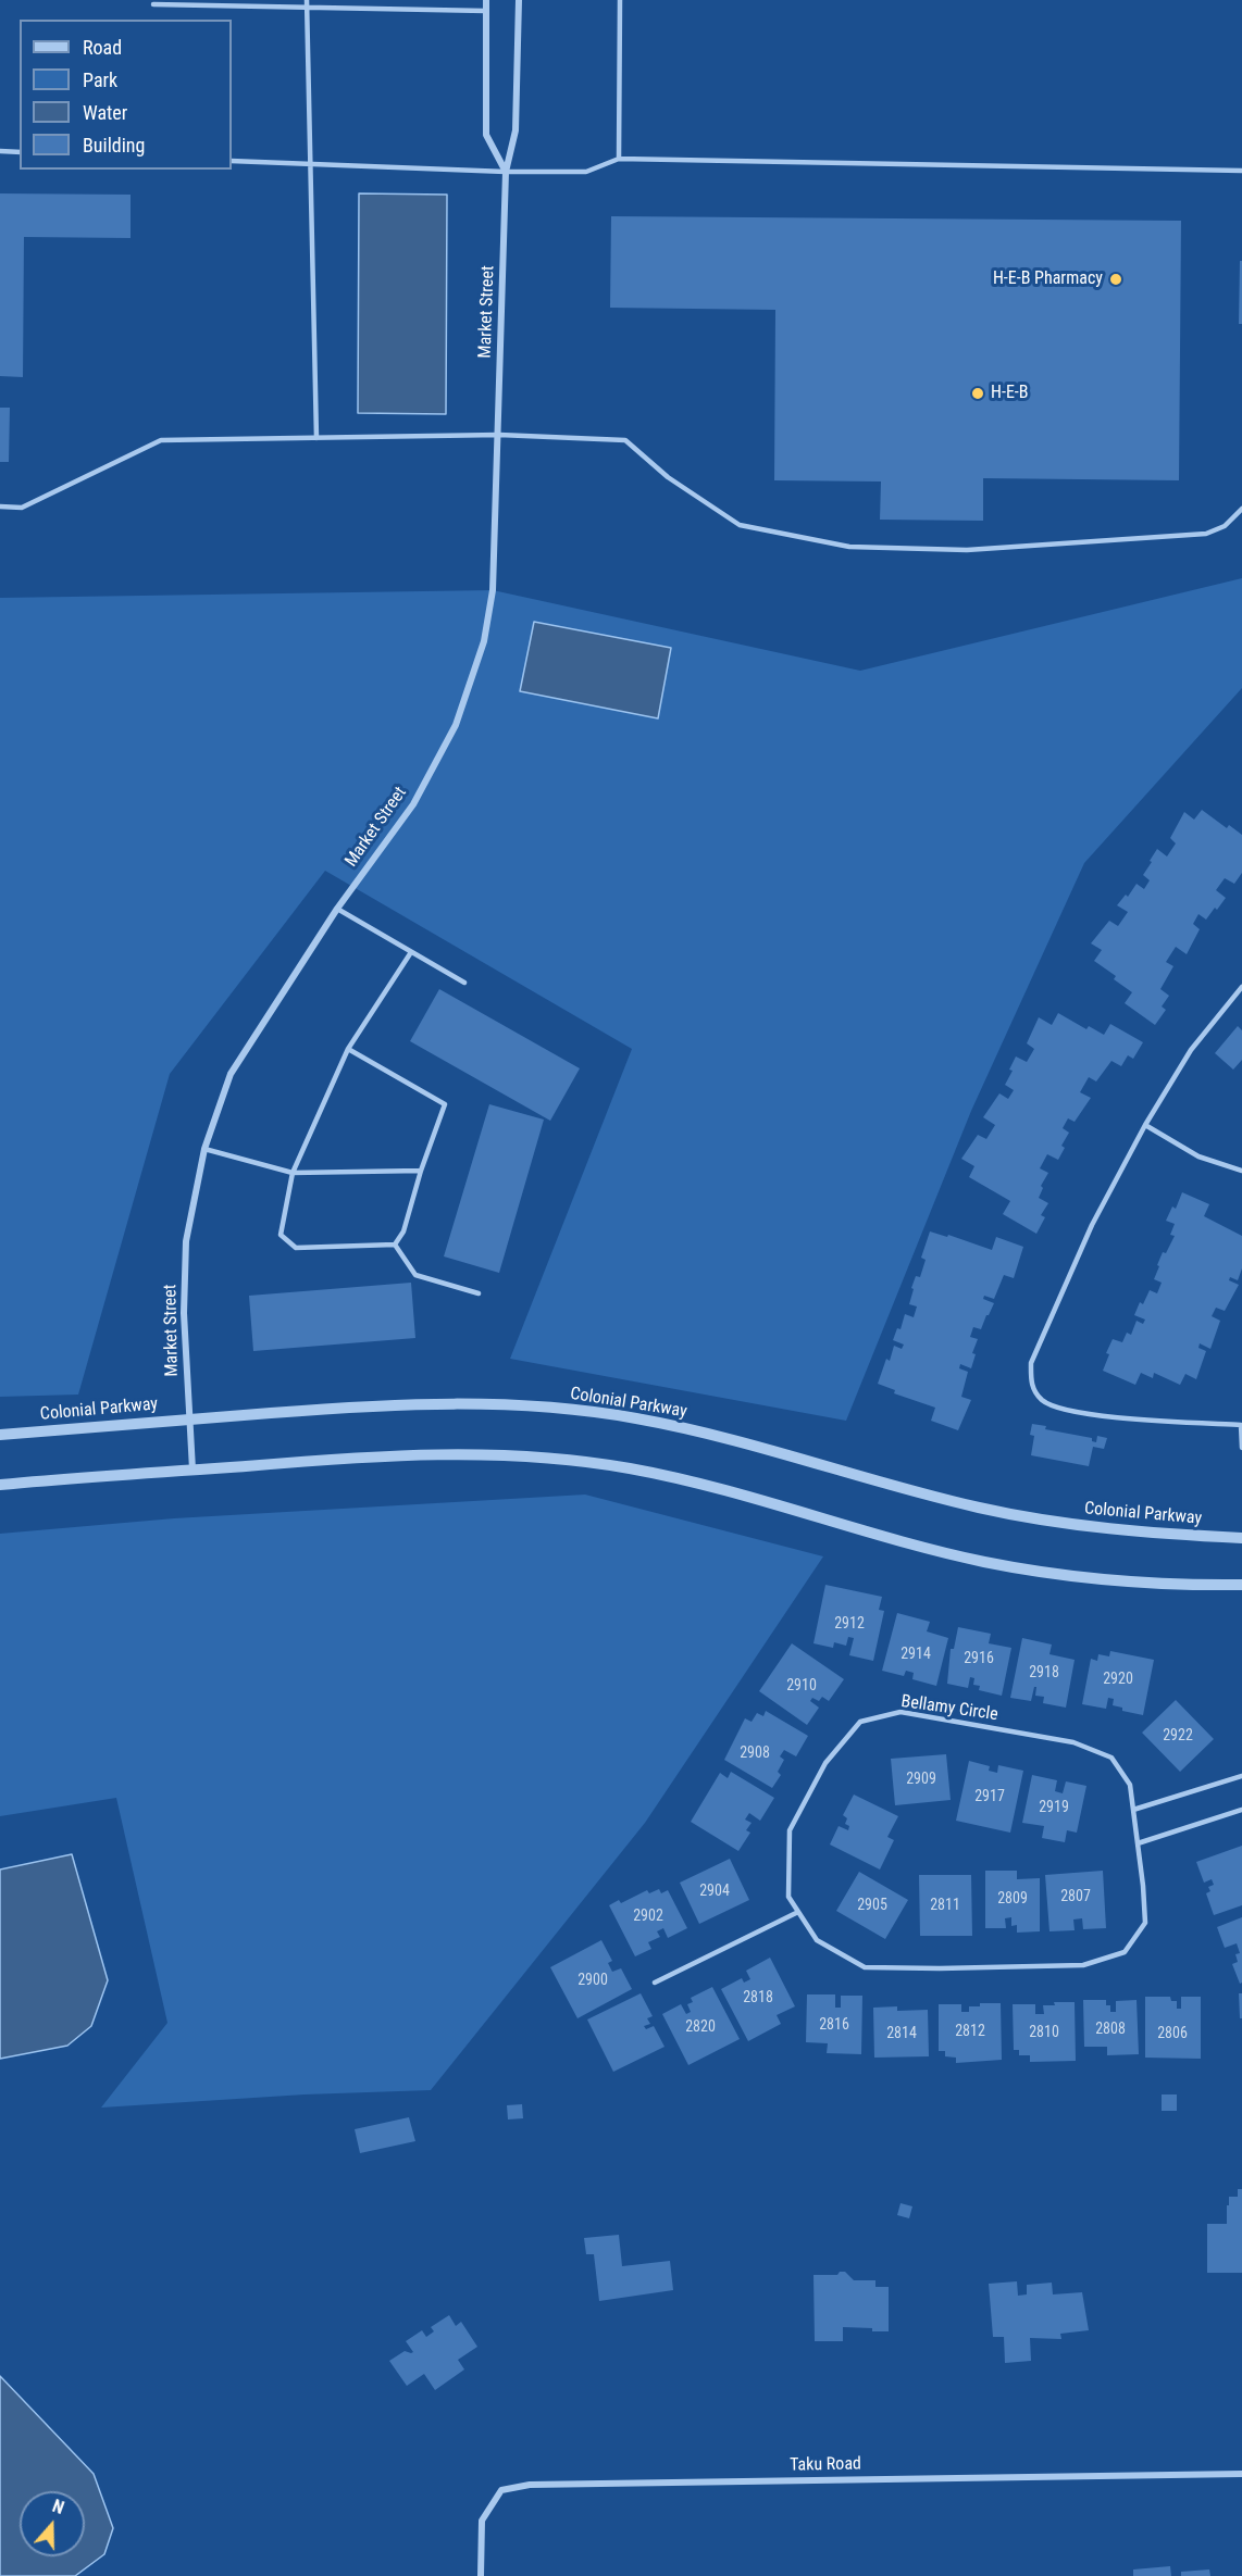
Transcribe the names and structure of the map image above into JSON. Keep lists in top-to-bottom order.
{
  "streets": {
    "street": ["Market Street", "Colonial Parkway", "Taku Road"],
    "lane": ["Bellamy Circle"]
  },
  "crossings": [
    ["Market Street", "Colonial Parkway"]
  ],
  "places": ["H-E-B Pharmacy", "H-E-B"],
  "house_numbers": [
    "2912",
    "2914",
    "2916",
    "2918",
    "2920",
    "2910",
    "2922",
    "2908",
    "2909",
    "2917",
    "2919",
    "2904",
    "2807",
    "2809",
    "2905",
    "2811",
    "2902",
    "2900",
    "2818",
    "2816",
    "2820",
    "2808",
    "2812",
    "2810",
    "2814",
    "2806"
  ],
  "legend": [
    "Road",
    "Park",
    "Water",
    "Building"
  ],
  "north": "top"
}
